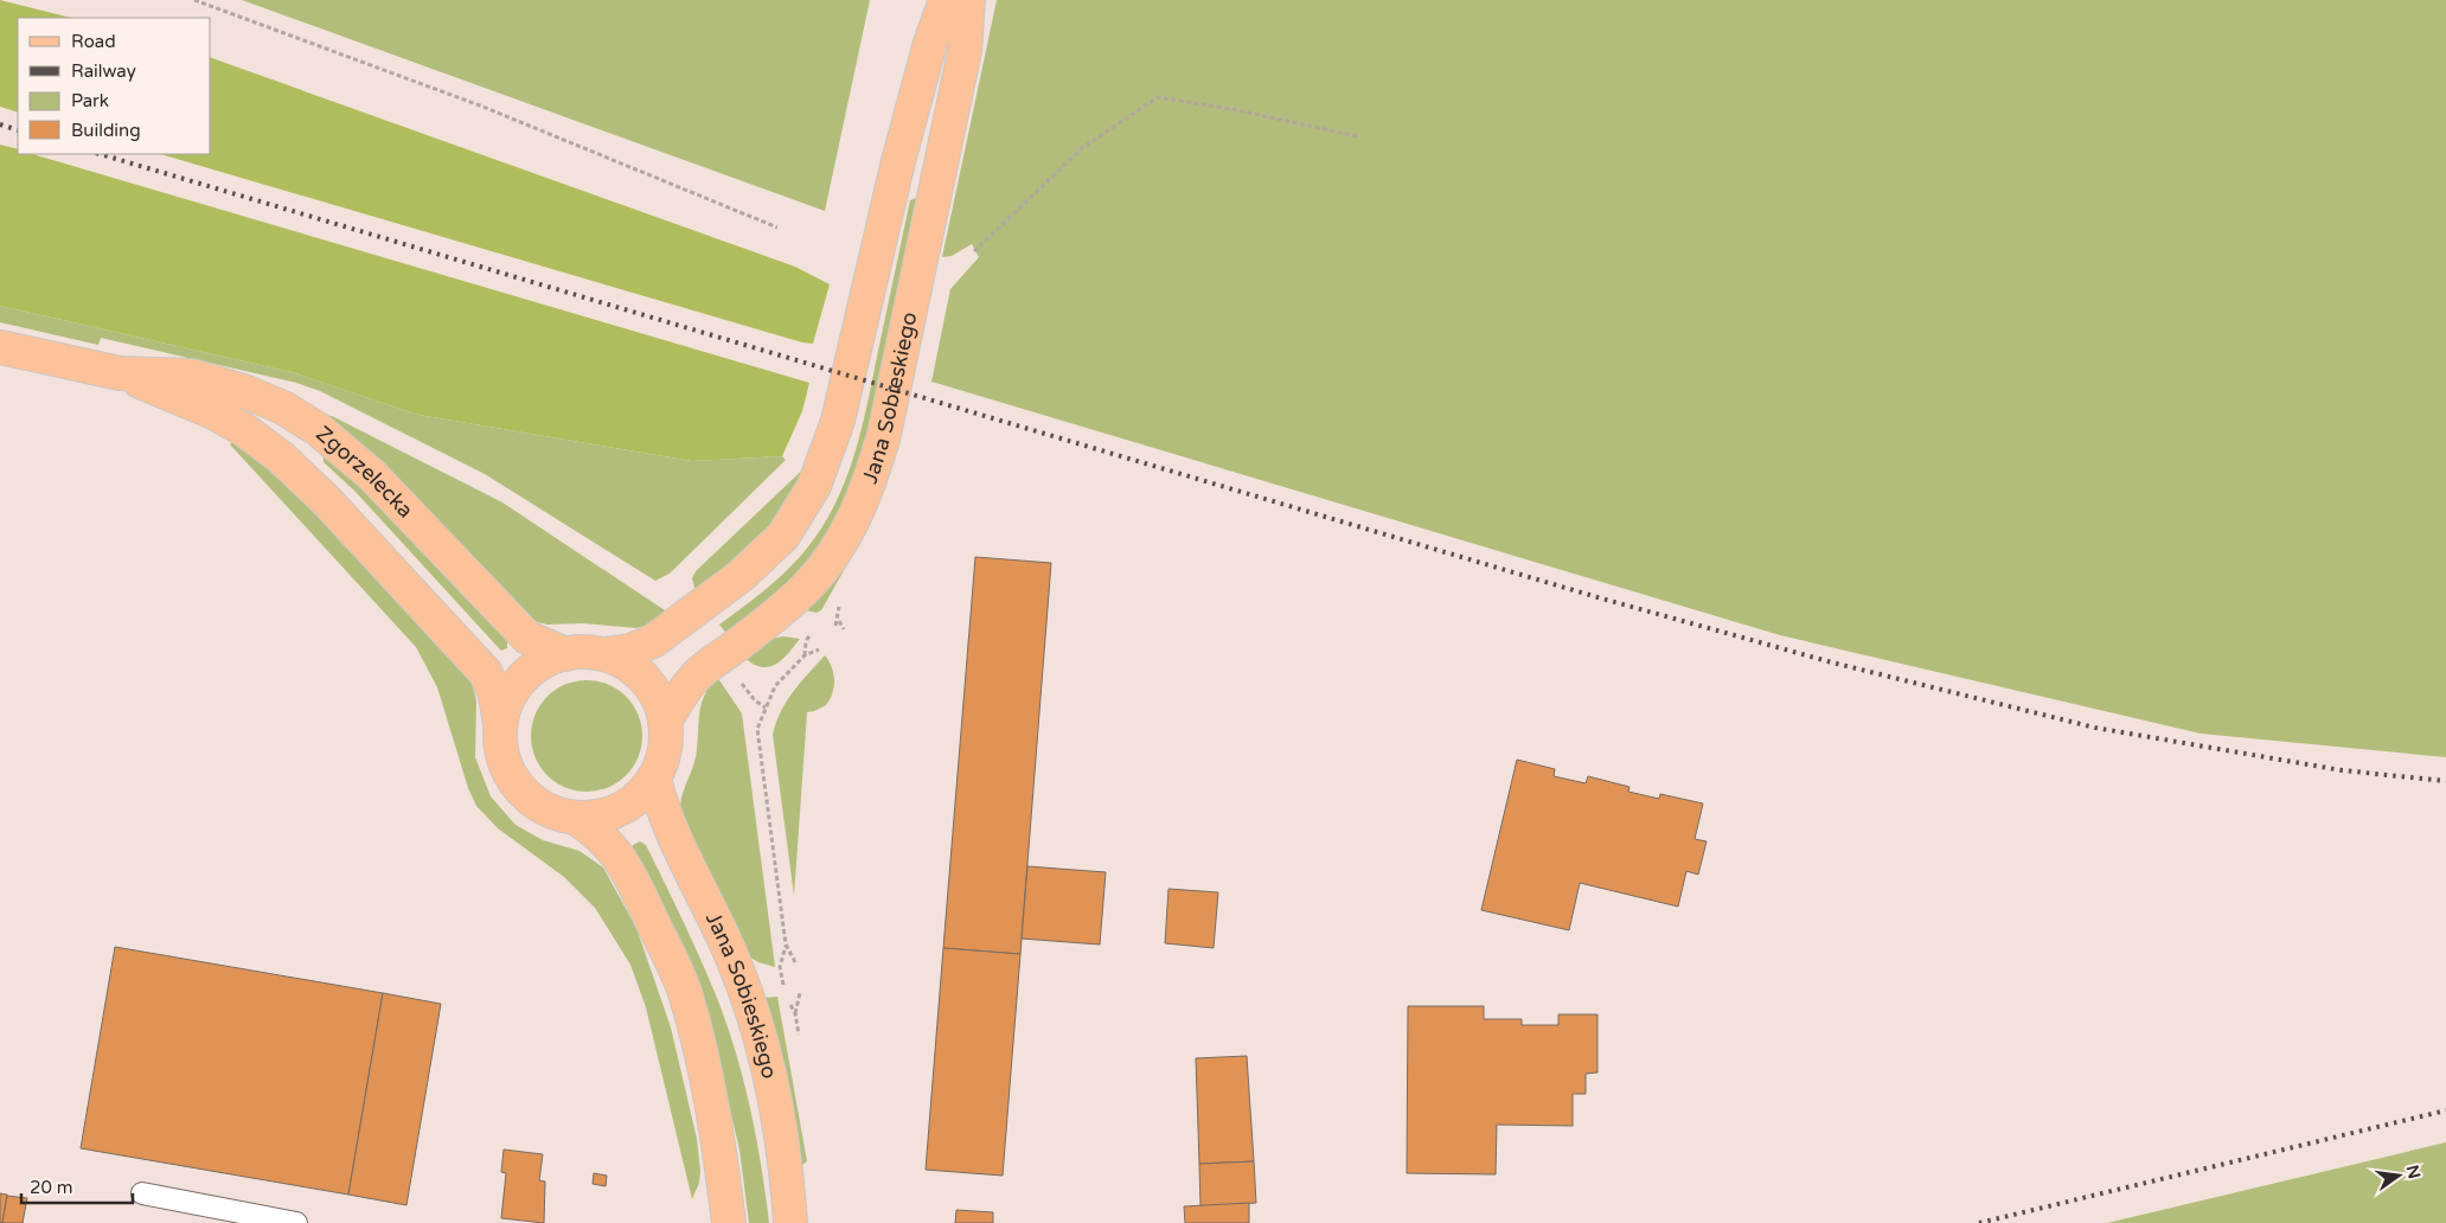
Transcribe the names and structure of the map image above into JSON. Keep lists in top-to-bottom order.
{
  "streets": {
    "main road": ["Jana Sobieskiego", "Zgorzelecka"]
  },
  "crossings": [
    ["Jana Sobieskiego", "Zgorzelecka"]
  ],
  "legend": [
    "Road",
    "Railway",
    "Park",
    "Building"
  ],
  "scale_bar": "20 m",
  "north": "right"
}
